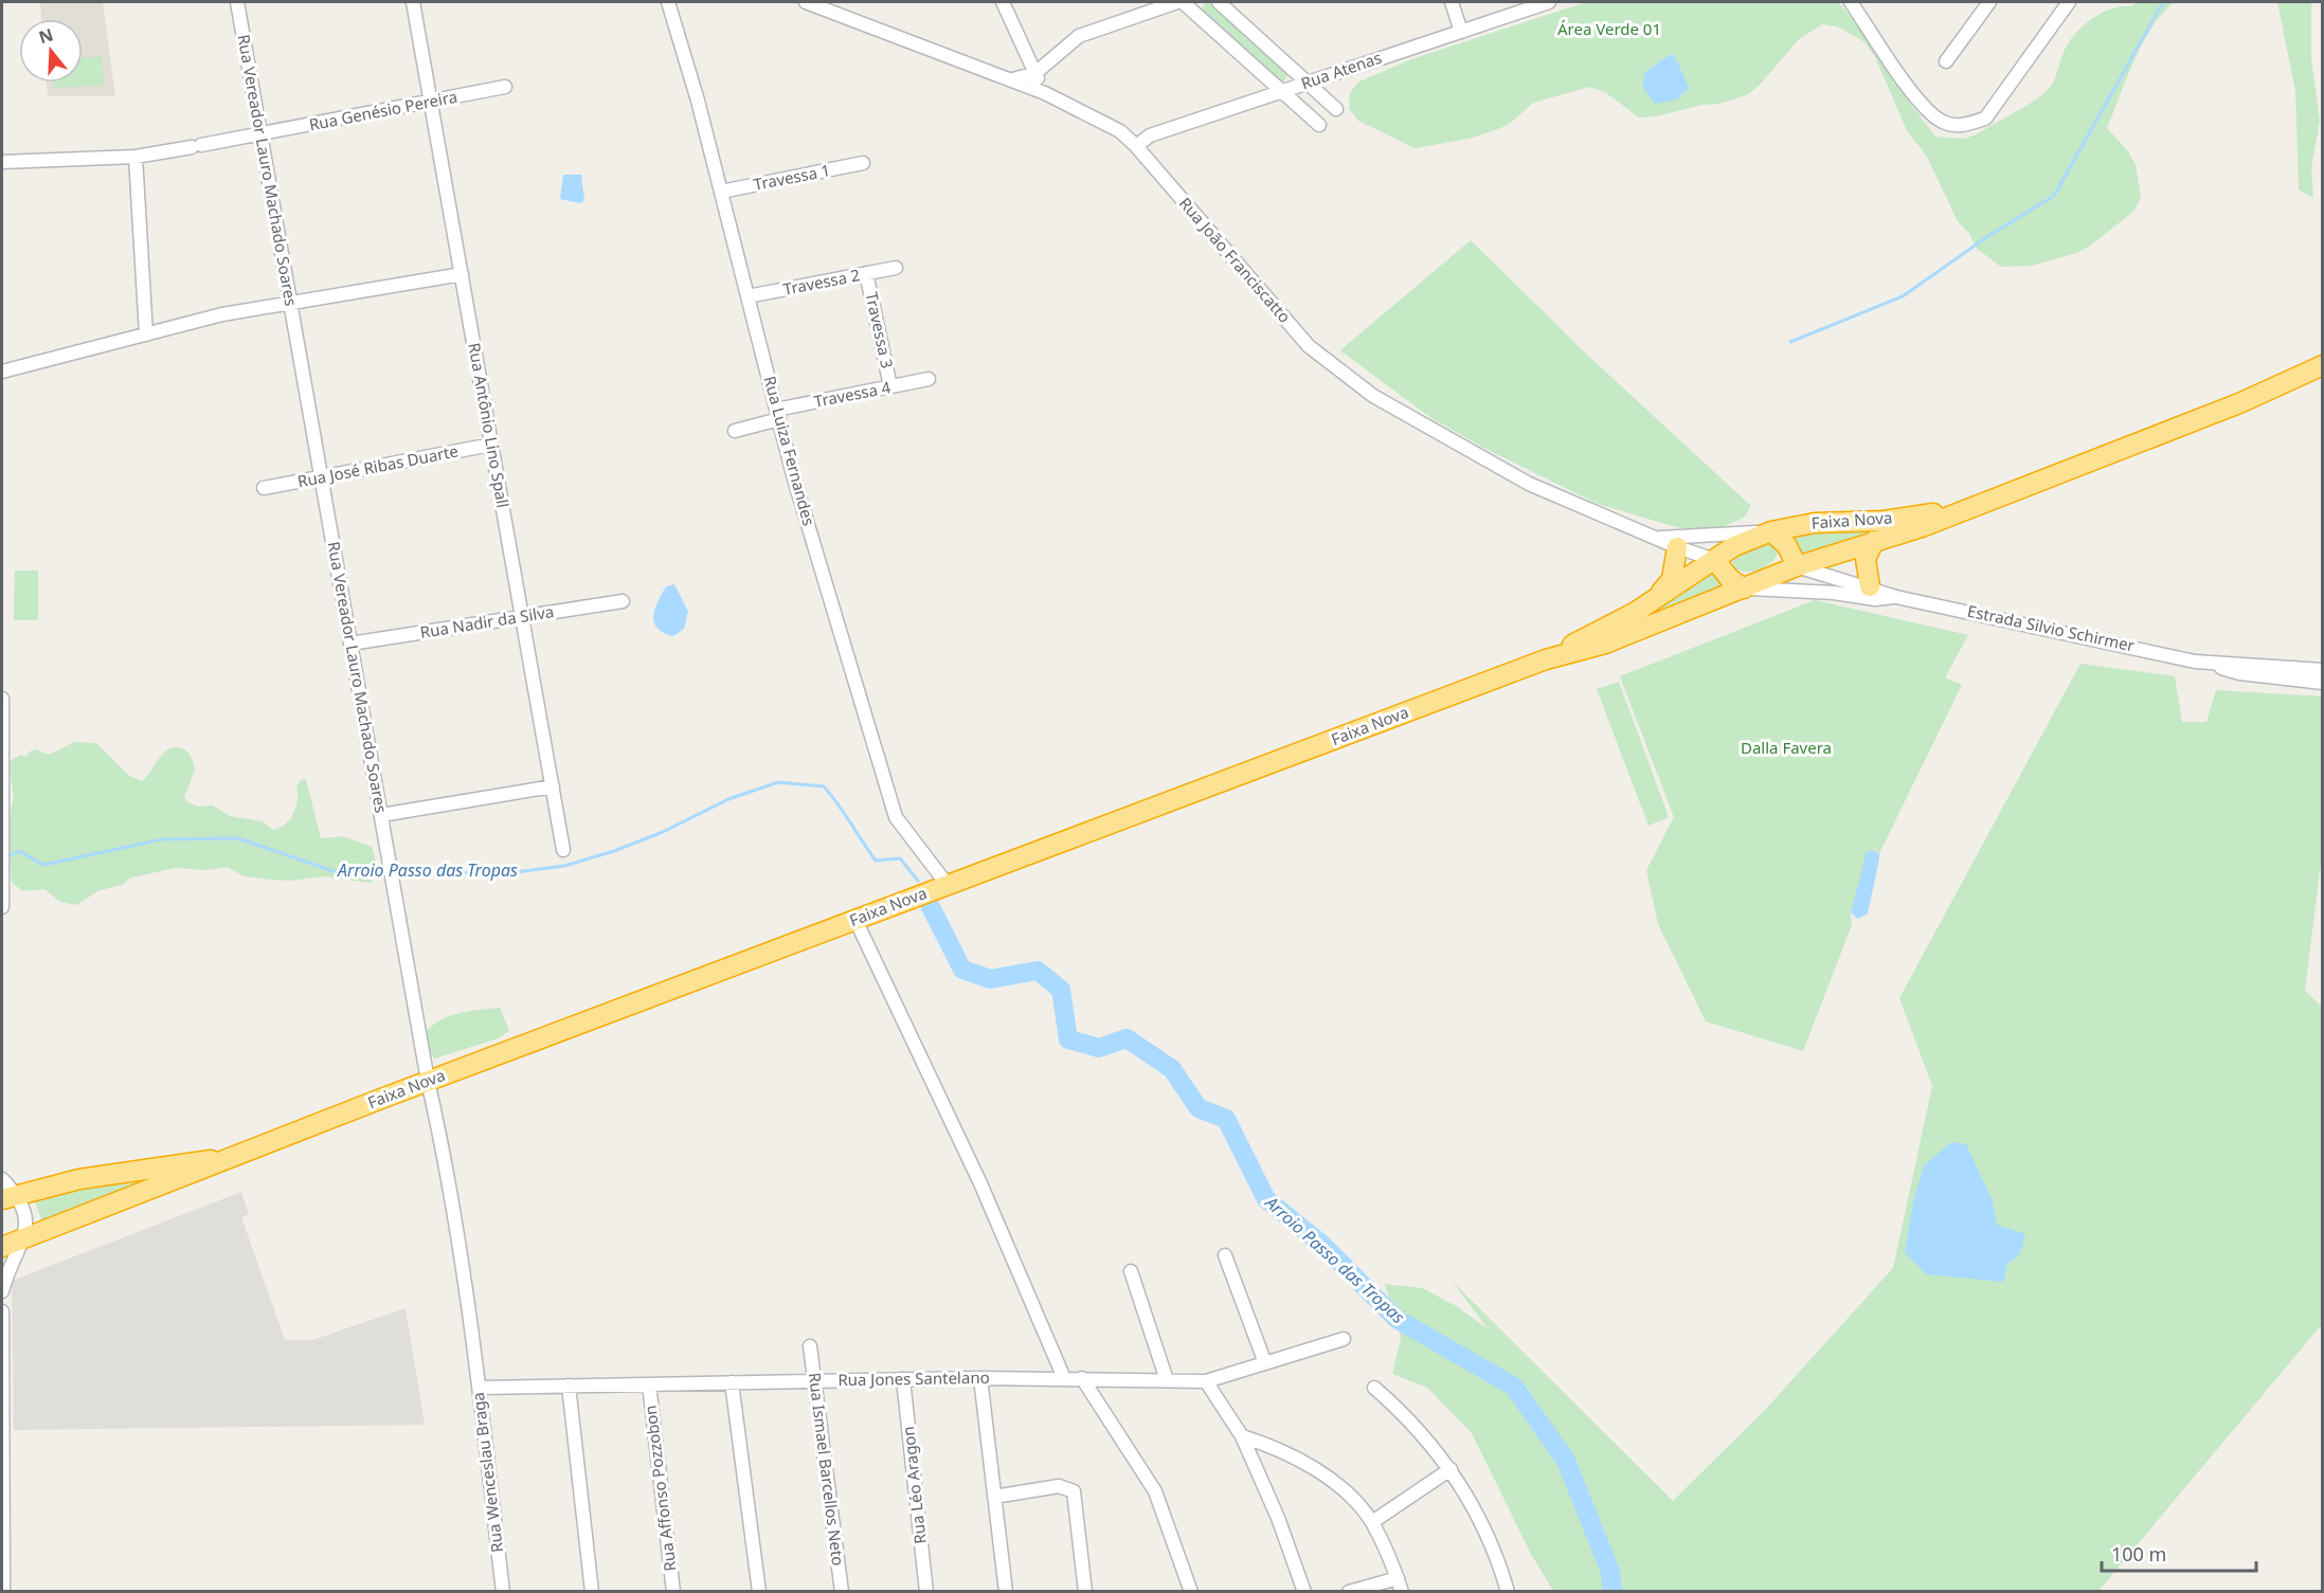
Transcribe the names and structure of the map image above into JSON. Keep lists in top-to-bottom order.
{
  "streets": {
    "highway": ["Faixa Nova"],
    "street": [
      "Rua Atenas",
      "Rua Genésio Pereira",
      "Rua Vereador Lauro Machado Soares",
      "Travessa 1",
      "Rua João Franciscatto",
      "Travessa 2",
      "Travessa 3",
      "Travessa 4",
      "Rua Antônio Lino Spall",
      "Rua Luiza Fernandes",
      "Rua José Ribas Duarte",
      "Rua Nadir da Silva",
      "Estrada Silvio Schirmer",
      "Rua Jones Santelano",
      "Rua Ismael Barcellos Neto",
      "Rua Wenceslau Braga",
      "Rua Léo Aragon",
      "Rua Affonso Pozzobon"
    ]
  },
  "crossings": [
    ["Rua Atenas", "Rua João Franciscatto"],
    ["Rua Genésio Pereira", "Rua Vereador Lauro Machado Soares"],
    ["Rua Genésio Pereira", "Rua Antônio Lino Spall"],
    ["Rua Vereador Lauro Machado Soares", "Rua José Ribas Duarte"],
    ["Rua Vereador Lauro Machado Soares", "Faixa Nova"],
    ["Rua Vereador Lauro Machado Soares", "Rua Nadir da Silva"],
    ["Rua Vereador Lauro Machado Soares", "Rua Wenceslau Braga"],
    ["Travessa 1", "Rua Luiza Fernandes"],
    ["Rua João Franciscatto", "Faixa Nova"],
    ["Travessa 2", "Travessa 3"],
    ["Travessa 2", "Rua Luiza Fernandes"],
    ["Travessa 3", "Travessa 4"],
    ["Travessa 4", "Rua Luiza Fernandes"],
    ["Rua Antônio Lino Spall", "Rua José Ribas Duarte"],
    ["Rua Antônio Lino Spall", "Rua Nadir da Silva"],
    ["Rua Luiza Fernandes", "Faixa Nova"],
    ["Faixa Nova", "Estrada Silvio Schirmer"],
    ["Rua Jones Santelano", "Rua Ismael Barcellos Neto"],
    ["Rua Jones Santelano", "Rua Wenceslau Braga"],
    ["Rua Jones Santelano", "Rua Léo Aragon"],
    ["Rua Jones Santelano", "Rua Affonso Pozzobon"]
  ],
  "water": ["Arroio Passo das Tropas"],
  "parks": ["Área Verde 01", "Dalla Favera"],
  "scale_bar": "100 m",
  "north": "top"
}
